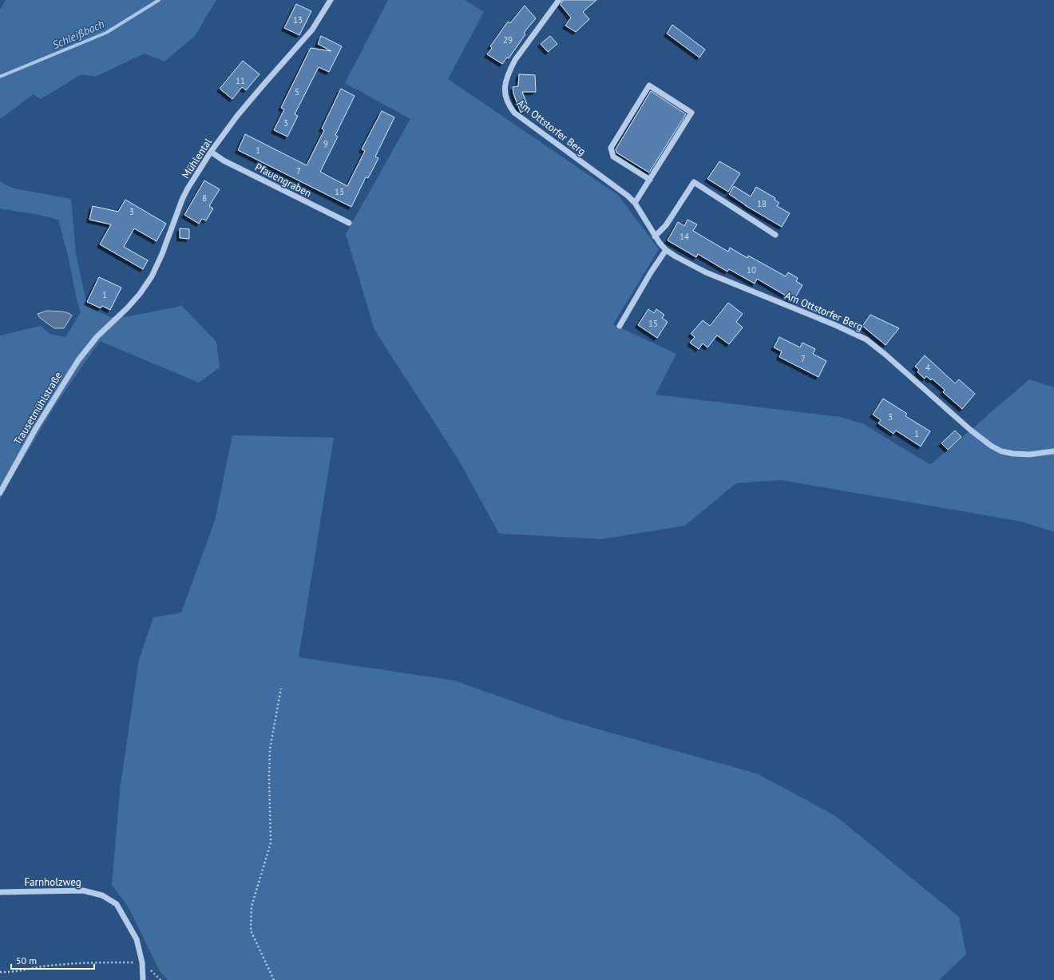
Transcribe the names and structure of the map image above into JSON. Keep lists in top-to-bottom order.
{
  "streets": {
    "street": [
      "Am Ottstorfer Berg",
      "Mühlental",
      "Pfauengraben",
      "Trausetmühlstraße",
      "Farnholzweg"
    ]
  },
  "crossings": [
    ["Mühlental", "Pfauengraben"],
    ["Mühlental", "Trausetmühlstraße"]
  ],
  "water": ["Schleißbach"],
  "house_numbers": [
    "13",
    "29",
    "11",
    "5",
    "3",
    "9",
    "1",
    "7",
    "13",
    "8",
    "18",
    "3",
    "14",
    "10",
    "1",
    "15",
    "7",
    "4",
    "3",
    "1"
  ],
  "scale_bar": "50 m"
}
